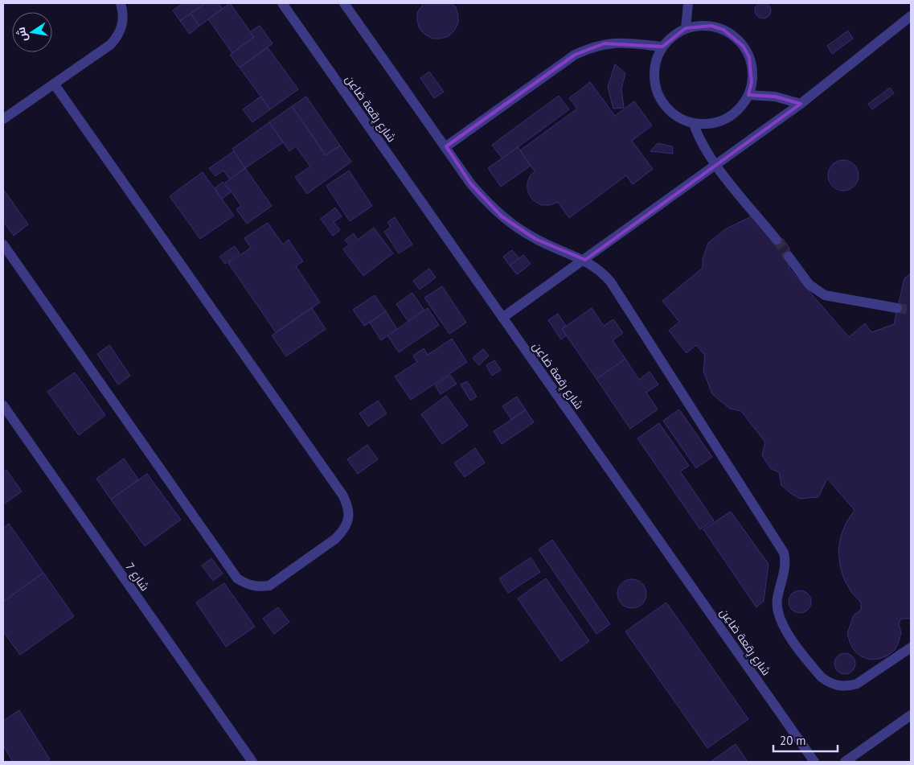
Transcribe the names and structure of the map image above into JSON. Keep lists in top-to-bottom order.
{
  "streets": {
    "street": ["شارع رِقعة ضاعِن", "شارع 7"]
  },
  "scale_bar": "20 m",
  "north": "left"
}
